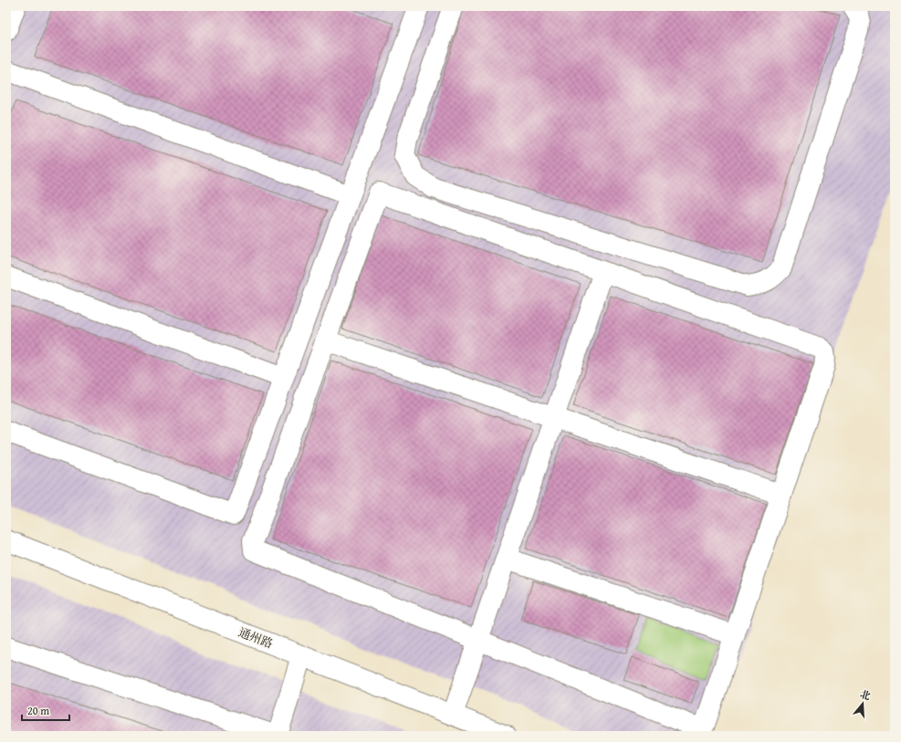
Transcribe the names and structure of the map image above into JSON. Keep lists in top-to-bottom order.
{
  "streets": {
    "street": ["通州路"]
  },
  "scale_bar": "20 m",
  "north": "top"
}
